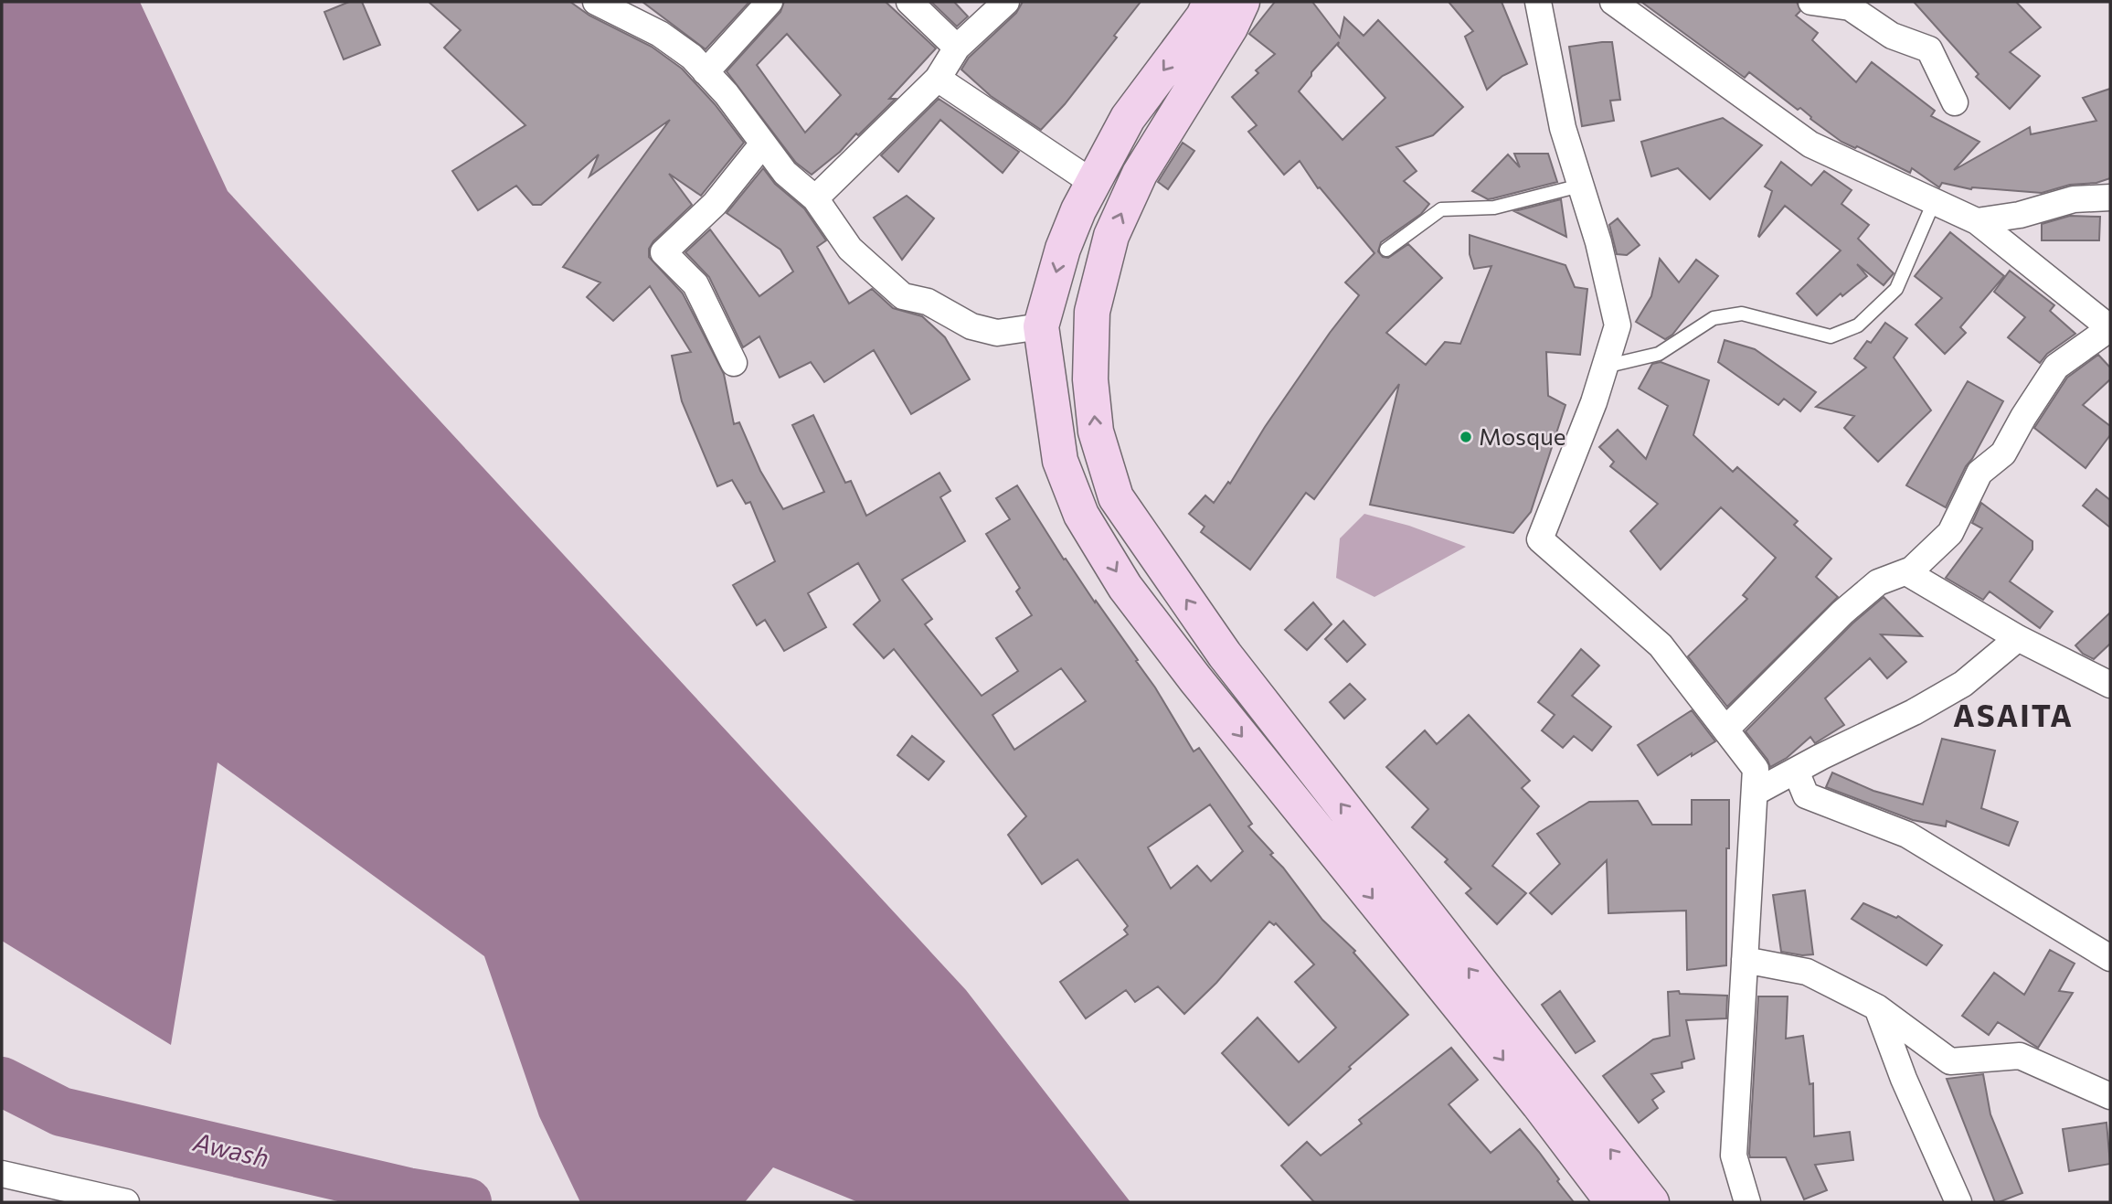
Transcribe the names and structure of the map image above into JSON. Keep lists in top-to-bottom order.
{
  "districts": ["ASAITA"],
  "water": ["Awash"],
  "places": ["Mosque"]
}
